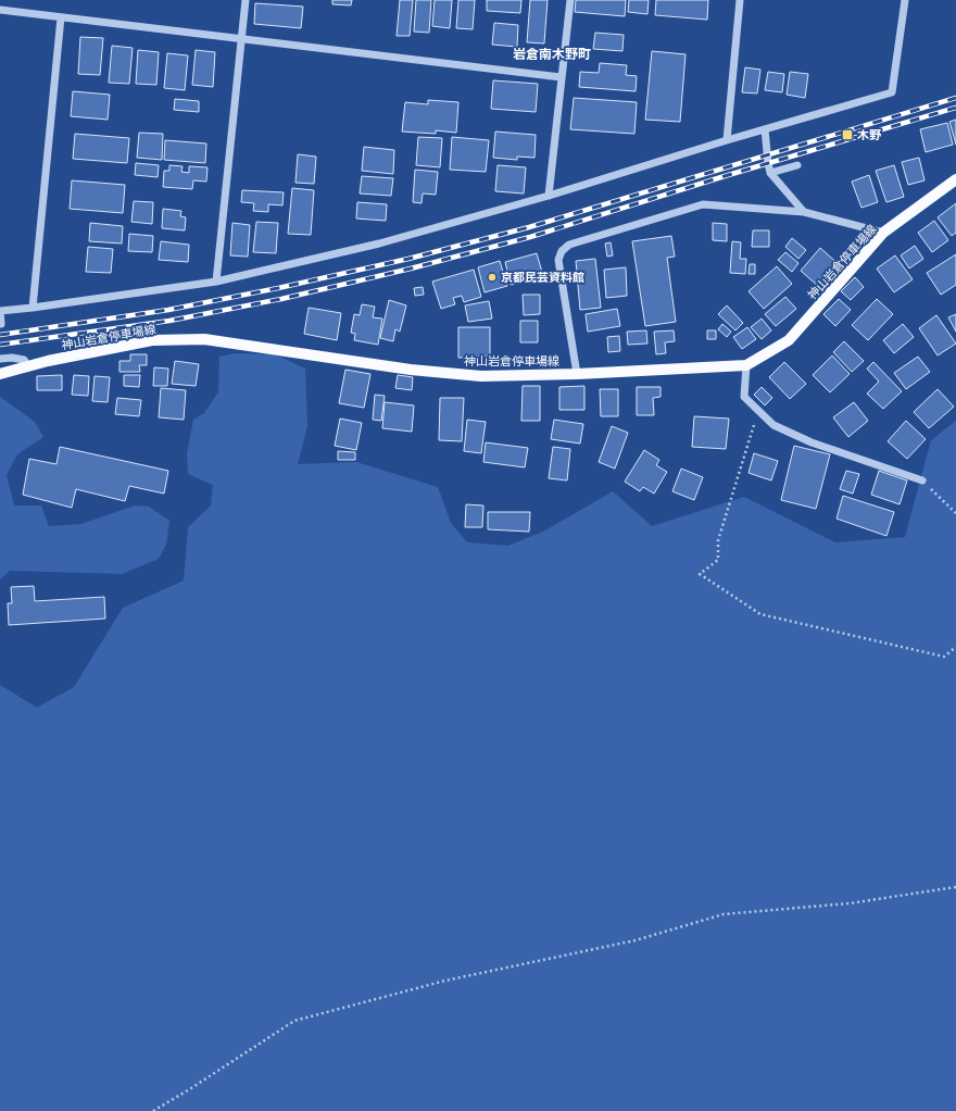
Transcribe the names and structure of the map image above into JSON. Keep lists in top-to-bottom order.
{
  "streets": {
    "main road": ["神山岩倉停車場線"]
  },
  "districts": ["岩倉南木野町"],
  "places": {
    "transit": ["木野"],
    "other": ["京都民芸資料館"]
  }
}
